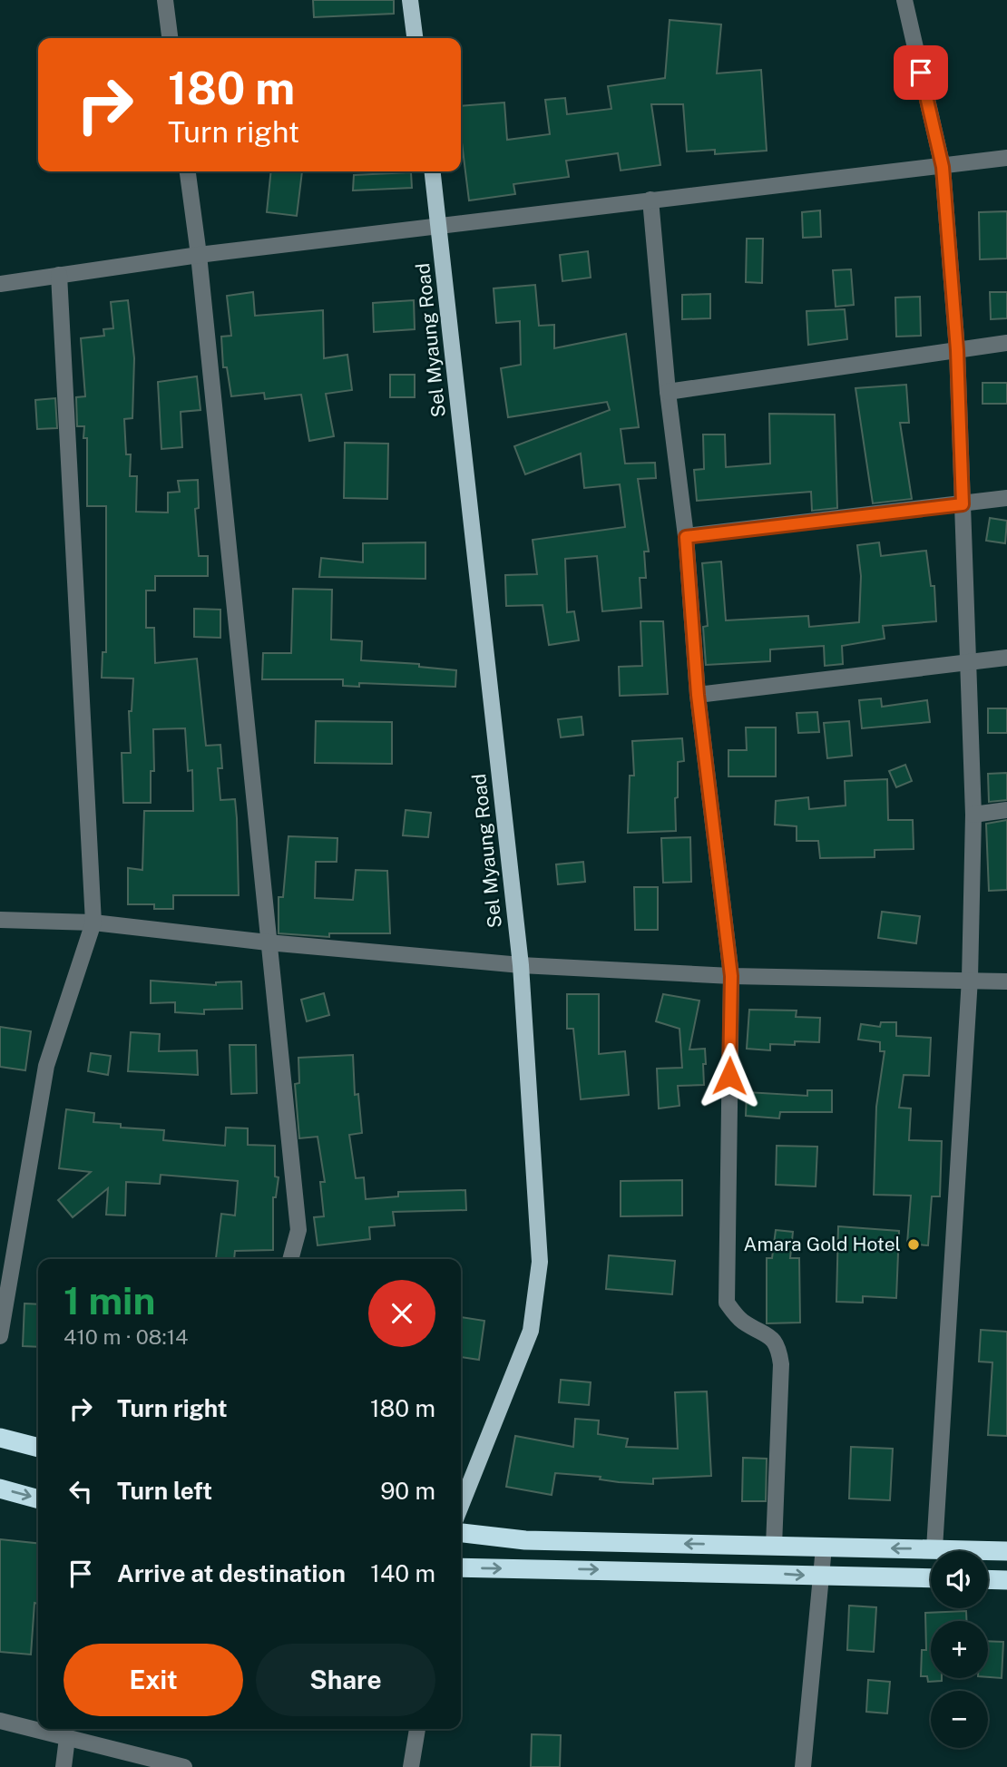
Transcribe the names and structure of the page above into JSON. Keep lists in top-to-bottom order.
{
  "streets": {
    "main road": ["Sel Myaung Road"]
  },
  "places": ["Amara Gold Hotel"],
  "page": {
    "turn": ["180 m", "Turn right"],
    "heading": ["1 min", "410 m · 08:14"],
    "list": [
      {
        "name": "Turn right",
        "value": "180 m"
      },
      {
        "name": "Turn left",
        "value": "90 m"
      },
      {
        "name": "Arrive at destination",
        "value": "140 m"
      }
    ],
    "map_buttons": ["+", "−"],
    "buttons": ["Exit", "Share"]
  }
}
